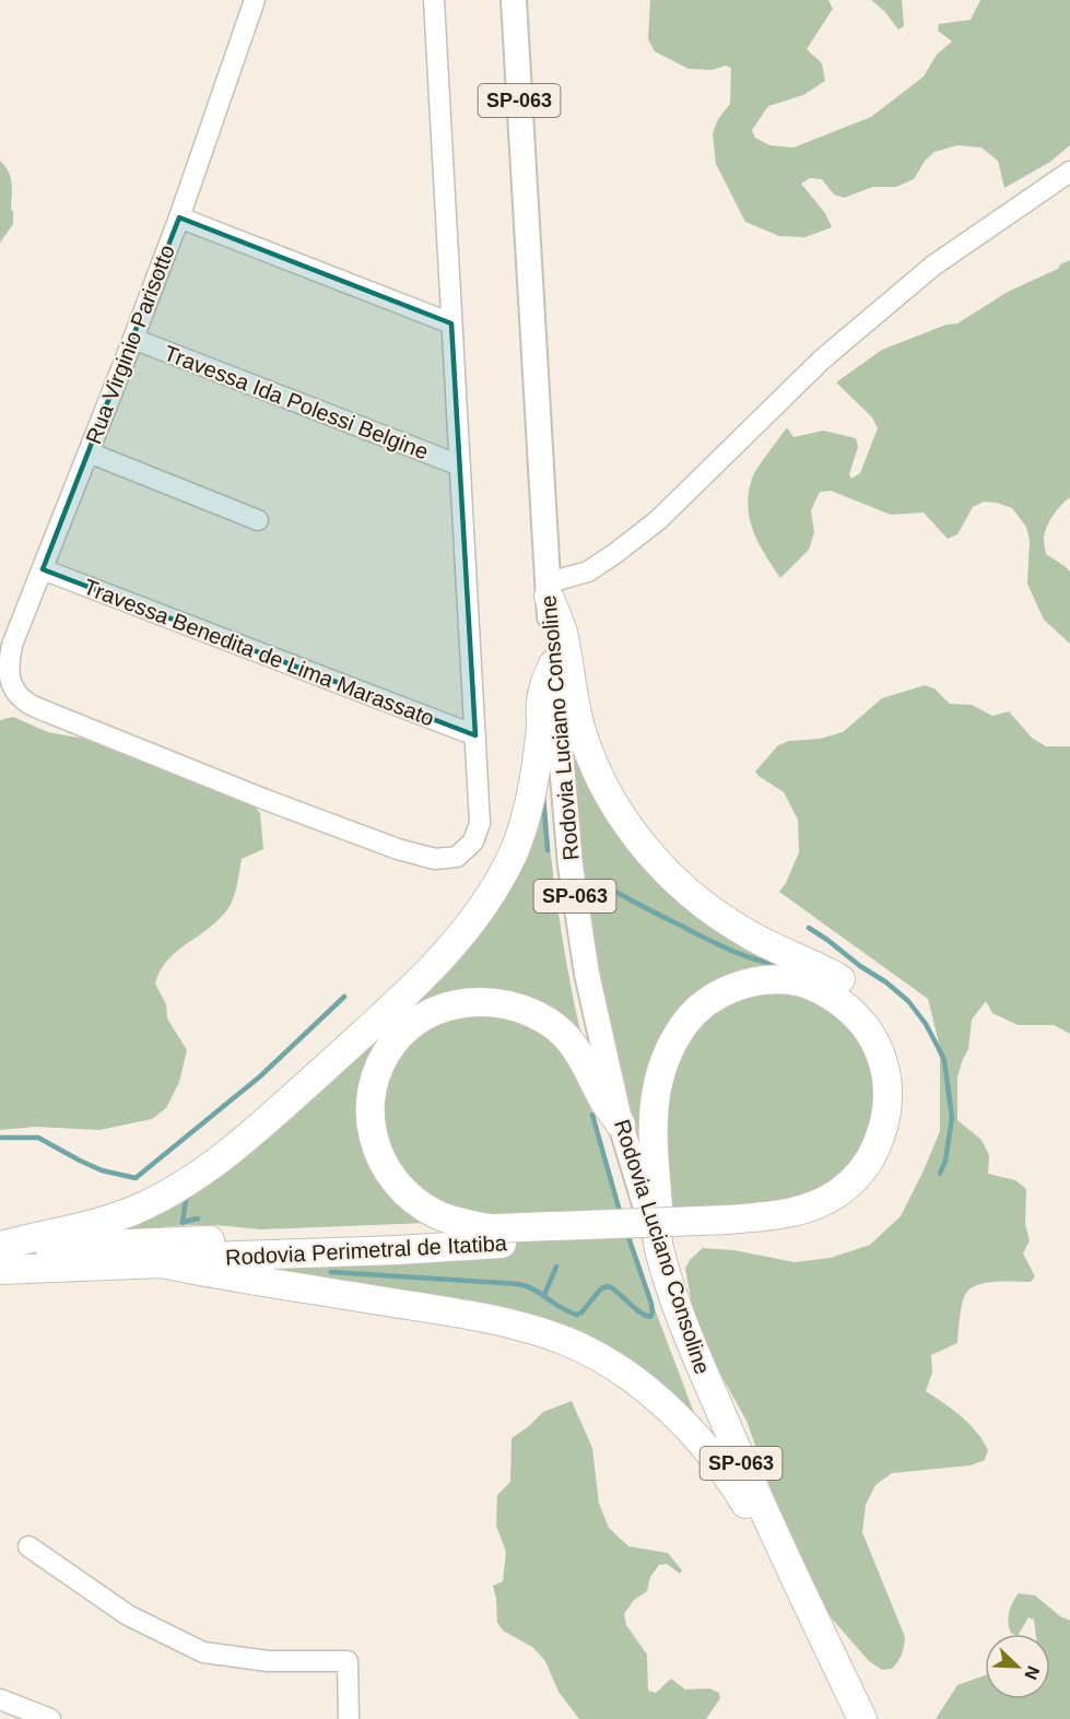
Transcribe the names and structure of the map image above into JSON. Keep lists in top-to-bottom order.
{
  "streets": {
    "highway": ["SP-063", "Rodovia Luciano Consoline", "Rodovia Perimetral de Itatiba"],
    "street": ["Rua Virginio Parisotto", "Travessa Ida Polessi Belgine", "Travessa Benedita de Lima Marassato"]
  },
  "crossings": [
    ["Rua Virginio Parisotto", "Travessa Ida Polessi Belgine"],
    ["Rua Virginio Parisotto", "Travessa Benedita de Lima Marassato"]
  ],
  "north": "bottom right"
}
